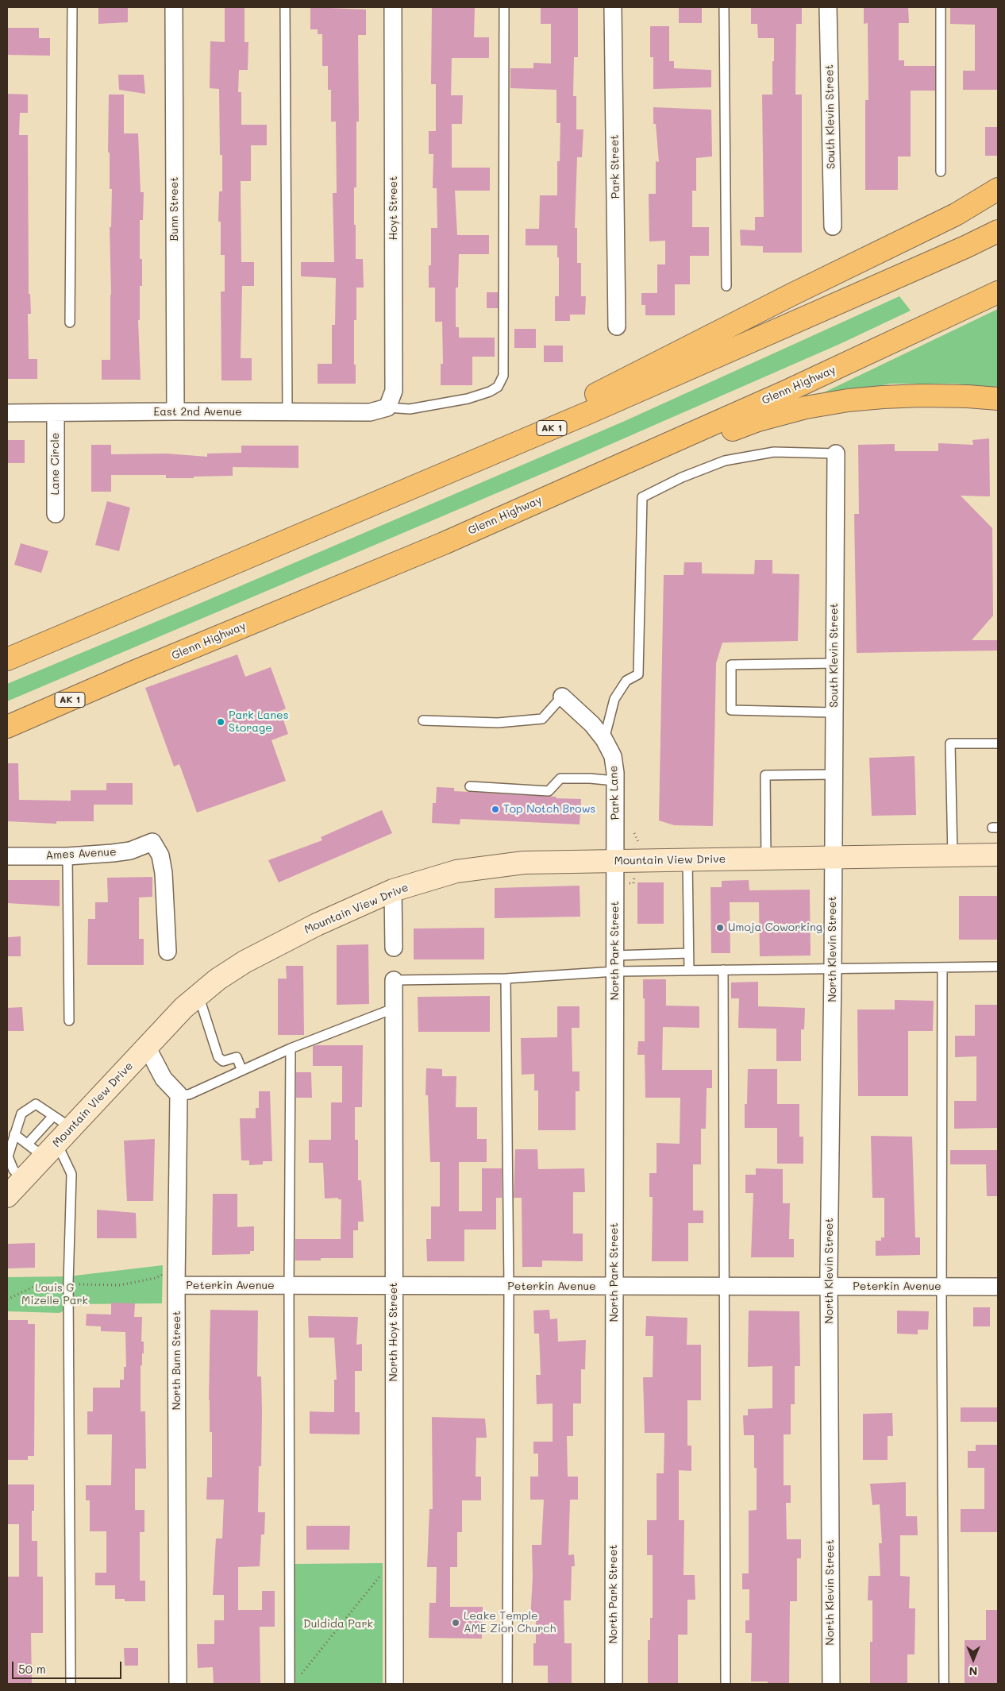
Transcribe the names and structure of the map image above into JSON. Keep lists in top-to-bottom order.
{
  "streets": {
    "highway": ["Glenn Highway", "AK 1"],
    "street": [
      "South Klevin Street",
      "Park Street",
      "Hoyt Street",
      "Bunn Street",
      "East 2nd Avenue",
      "Lane Circle",
      "Park Lane",
      "Ames Avenue",
      "Mountain View Drive",
      "North Klevin Street",
      "North Park Street",
      "Peterkin Avenue",
      "North Hoyt Street",
      "North Bunn Street"
    ]
  },
  "crossings": [
    ["South Klevin Street", "Mountain View Drive"],
    ["South Klevin Street", "North Klevin Street"],
    ["Hoyt Street", "East 2nd Avenue"],
    ["Bunn Street", "East 2nd Avenue"],
    ["East 2nd Avenue", "Lane Circle"],
    ["Park Lane", "Mountain View Drive"],
    ["Park Lane", "North Park Street"],
    ["Mountain View Drive", "North Klevin Street"],
    ["Mountain View Drive", "North Park Street"],
    ["North Klevin Street", "Peterkin Avenue"],
    ["North Park Street", "Peterkin Avenue"],
    ["Peterkin Avenue", "North Hoyt Street"],
    ["Peterkin Avenue", "North Bunn Street"]
  ],
  "parks": ["Louis G Mizelle Park", "Duldida Park"],
  "places": [
    "Park Lanes Storage",
    "Top Notch Brows",
    "Umoja Coworking",
    "Leake Temple AME Zion Church"
  ],
  "scale_bar": "50 m",
  "north": "bottom"
}
